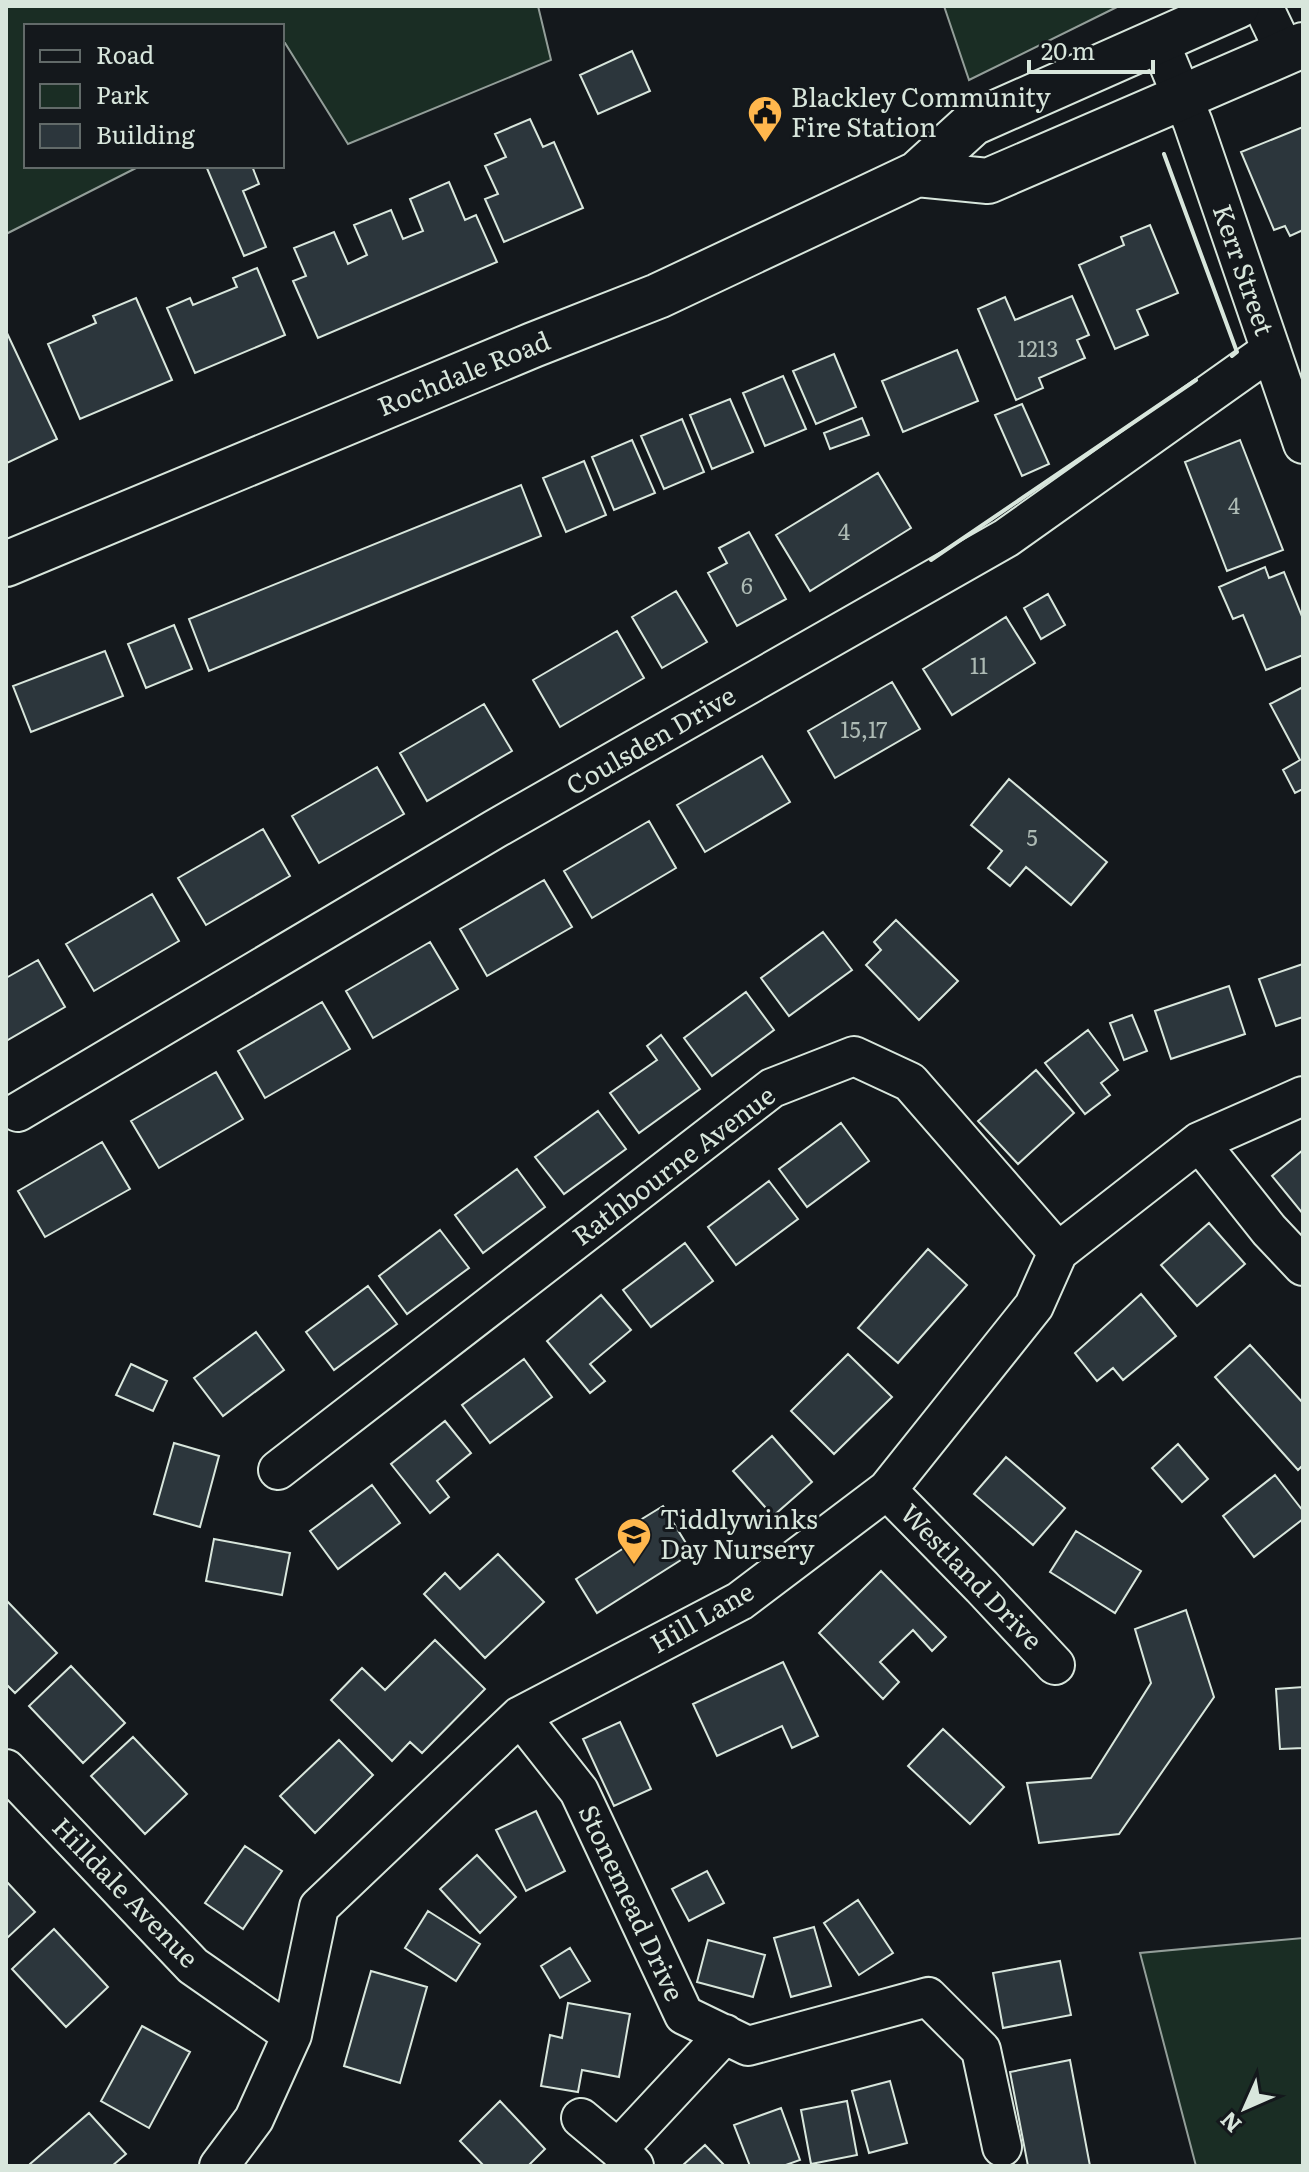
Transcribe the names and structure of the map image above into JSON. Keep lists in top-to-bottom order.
{
  "streets": {
    "main road": ["Rochdale Road"],
    "street": [
      "Kerr Street",
      "Coulsden Drive",
      "Rathbourne Avenue",
      "Westland Drive",
      "Hill Lane",
      "Hilldale Avenue",
      "Stonemead Drive"
    ]
  },
  "crossings": [
    ["Kerr Street", "Rochdale Road"],
    ["Kerr Street", "Coulsden Drive"],
    ["Rathbourne Avenue", "Hill Lane"],
    ["Westland Drive", "Hill Lane"],
    ["Hill Lane", "Hilldale Avenue"],
    ["Hill Lane", "Stonemead Drive"]
  ],
  "places": {
    "public building": ["Blackley Community Fire Station"],
    "school or university": ["Tiddlywinks Day Nursery"]
  },
  "house_numbers": [
    "1213",
    "4",
    "4",
    "6",
    "11",
    "15,17",
    "5"
  ],
  "legend": ["Road", "Park", "Building"],
  "scale_bar": "20 m",
  "north": "bottom left"
}
